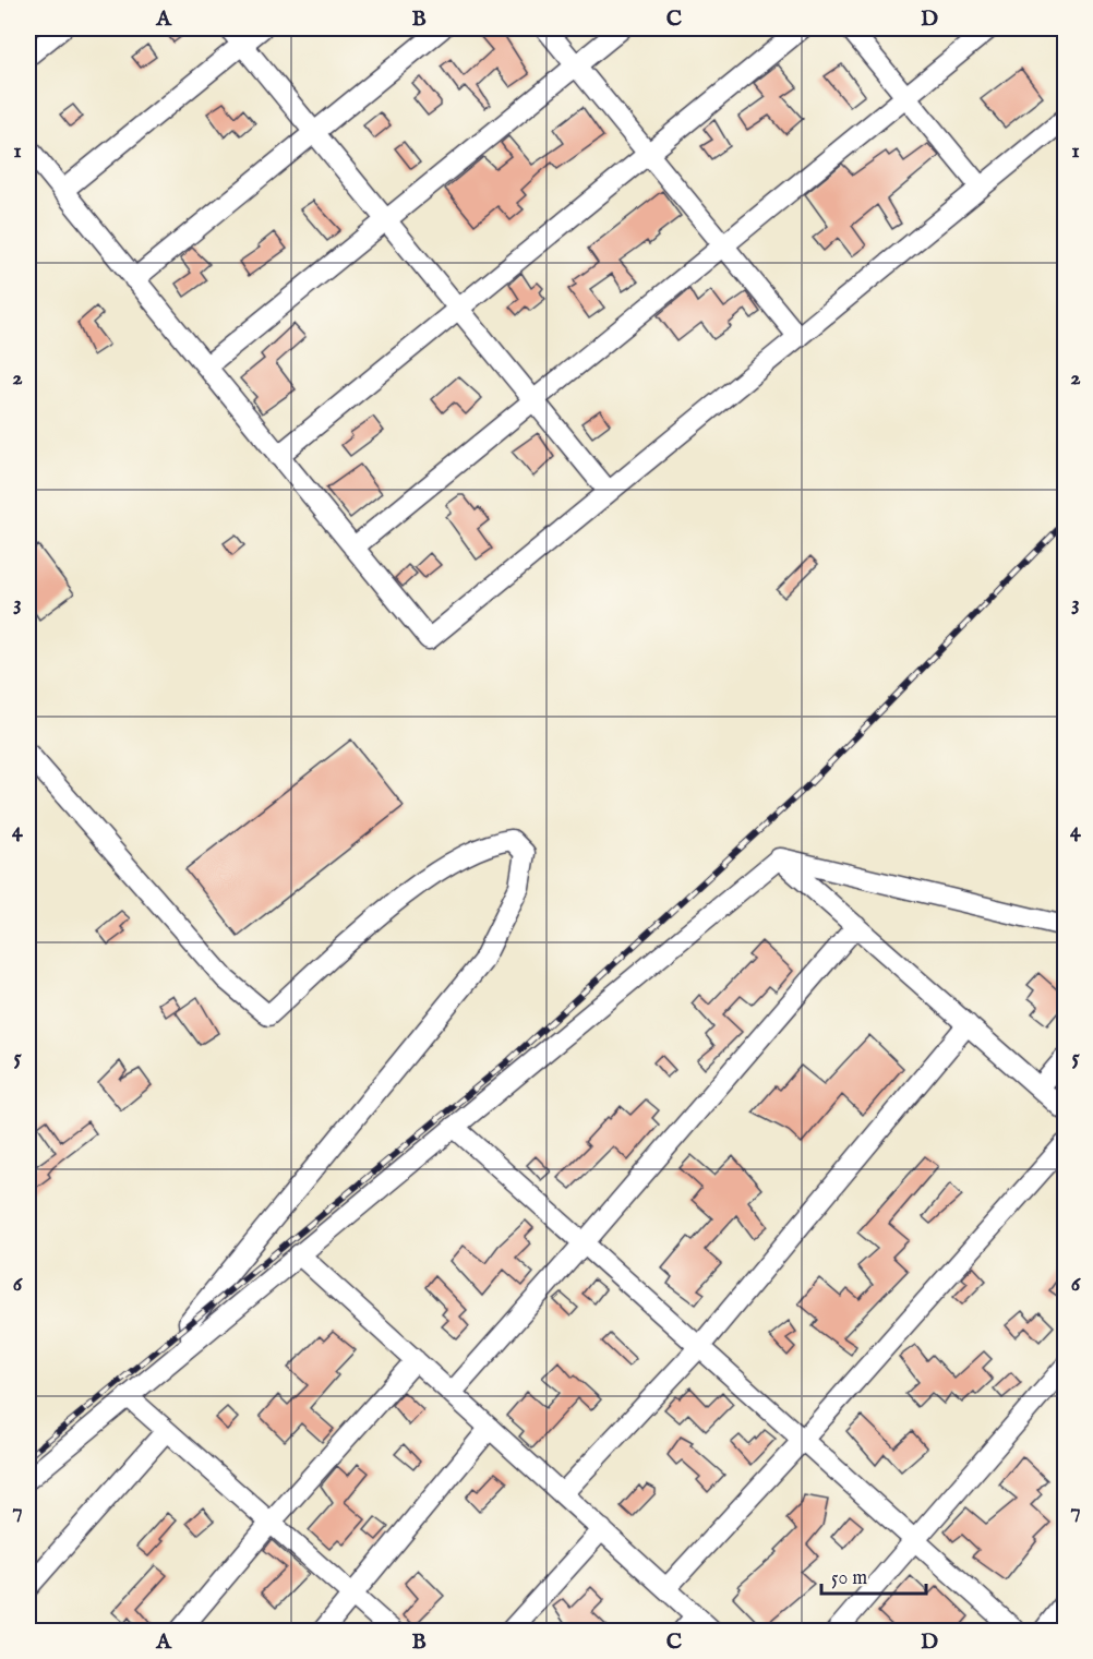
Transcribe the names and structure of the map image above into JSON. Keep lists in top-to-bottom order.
{
  "scale_bar": "50 m",
  "grid": {
    "columns": [
      "A",
      "B",
      "C",
      "D"
    ],
    "rows": [
      "1",
      "2",
      "3",
      "4",
      "5",
      "6",
      "7"
    ]
  }
}
